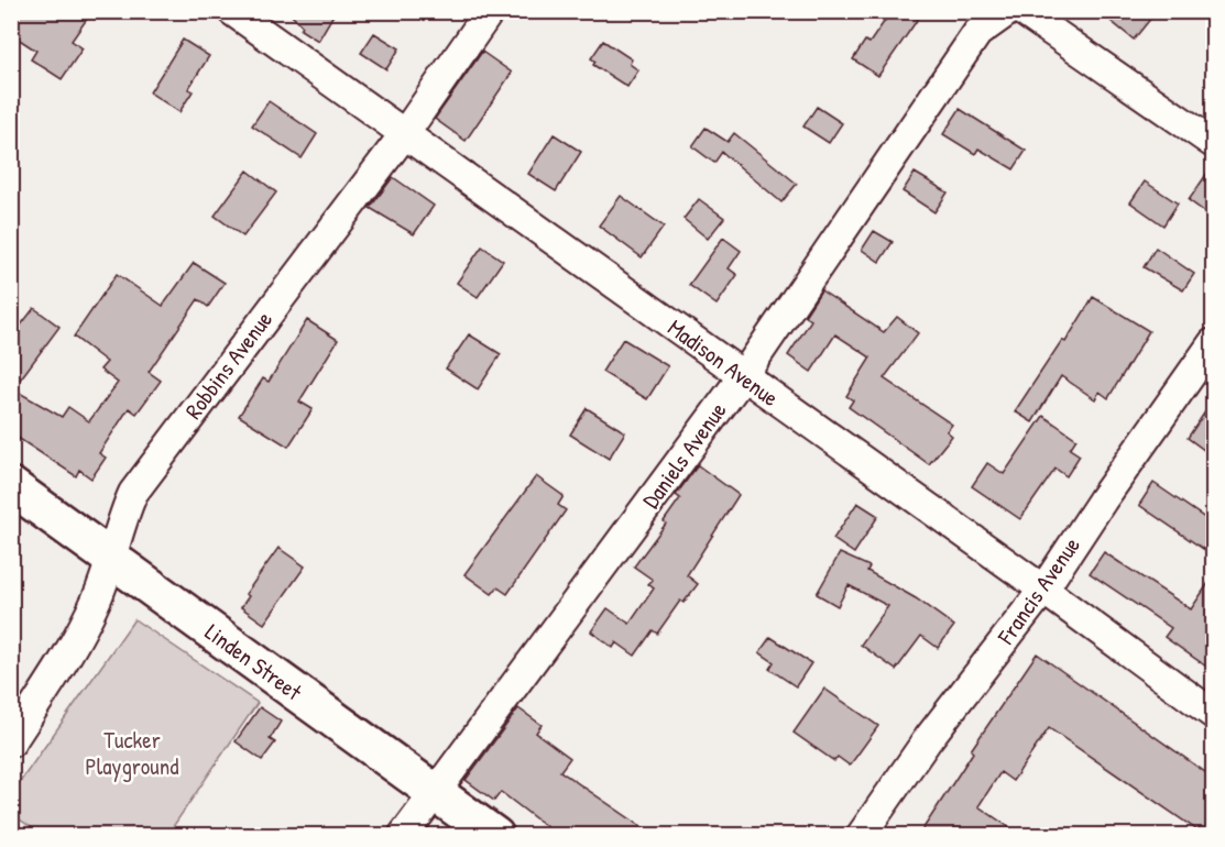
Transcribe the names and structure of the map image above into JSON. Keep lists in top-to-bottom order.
{
  "streets": {
    "street": [
      "Madison Avenue",
      "Robbins Avenue",
      "Daniels Avenue",
      "Francis Avenue",
      "Linden Street"
    ]
  },
  "crossings": [
    ["Madison Avenue", "Robbins Avenue"],
    ["Madison Avenue", "Daniels Avenue"],
    ["Madison Avenue", "Francis Avenue"],
    ["Robbins Avenue", "Linden Street"],
    ["Daniels Avenue", "Linden Street"]
  ],
  "parks": ["Tucker Playground"]
}
